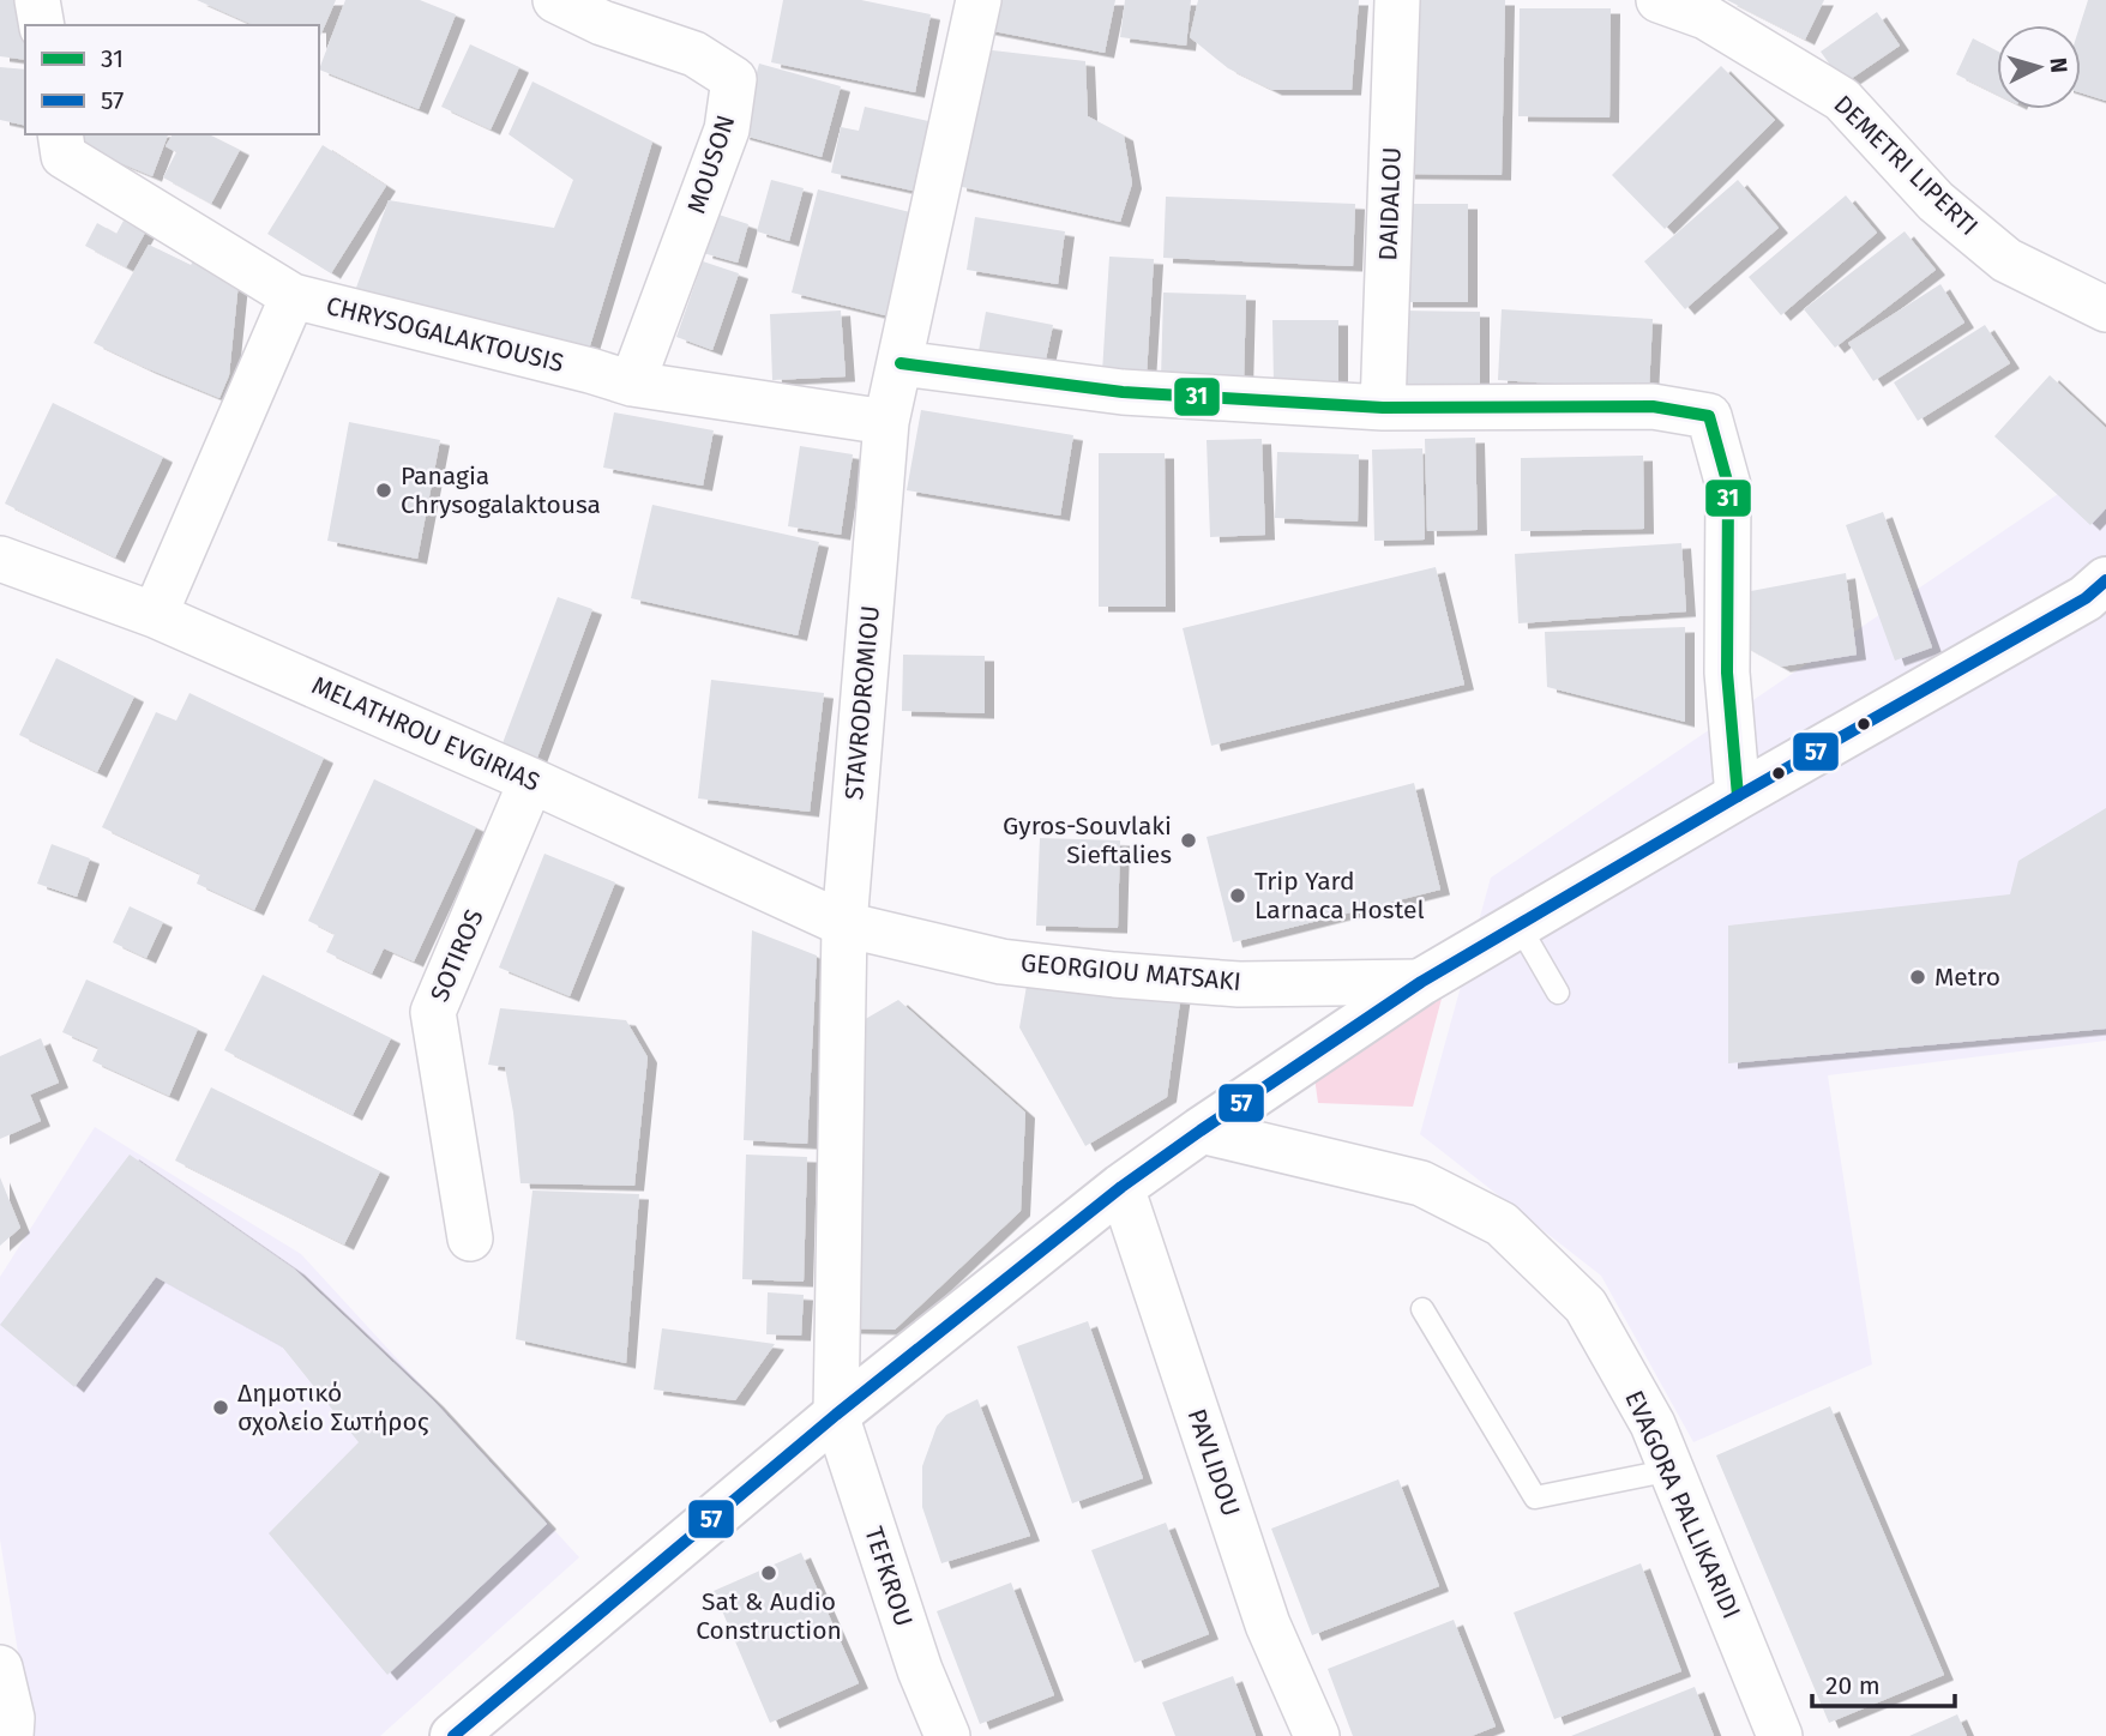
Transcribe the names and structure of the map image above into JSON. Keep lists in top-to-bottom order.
{
  "streets": {
    "street": [
      "MOUSON",
      "DEMETRI LIPERTI",
      "DAIDALOU",
      "CHRYSOGALAKTOUSIS",
      "STAVRODROMIOU",
      "MELATHROU EVGIRIAS",
      "SOTIROS",
      "GEORGIOU MATSAKI",
      "PAVLIDOU",
      "EVAGORA PALLIKARIDI",
      "TEFKROU"
    ]
  },
  "crossings": [
    ["MOUSON", "CHRYSOGALAKTOUSIS"],
    ["CHRYSOGALAKTOUSIS", "STAVRODROMIOU"],
    ["STAVRODROMIOU", "MELATHROU EVGIRIAS"],
    ["STAVRODROMIOU", "GEORGIOU MATSAKI"],
    ["STAVRODROMIOU", "TEFKROU"],
    ["MELATHROU EVGIRIAS", "SOTIROS"],
    ["MELATHROU EVGIRIAS", "GEORGIOU MATSAKI"]
  ],
  "places": [
    "Panagia Chrysogalaktousa",
    "Gyros-Souvlaki Sieftalies",
    "Trip Yard Larnaca Hostel",
    "Metro",
    "Δημοτικό σχολείο Σωτήρος",
    "Sat & Audio Construction"
  ],
  "lines": ["transit line 31", "transit line 57"],
  "legend": ["31", "57"],
  "scale_bar": "20 m",
  "north": "right"
}
